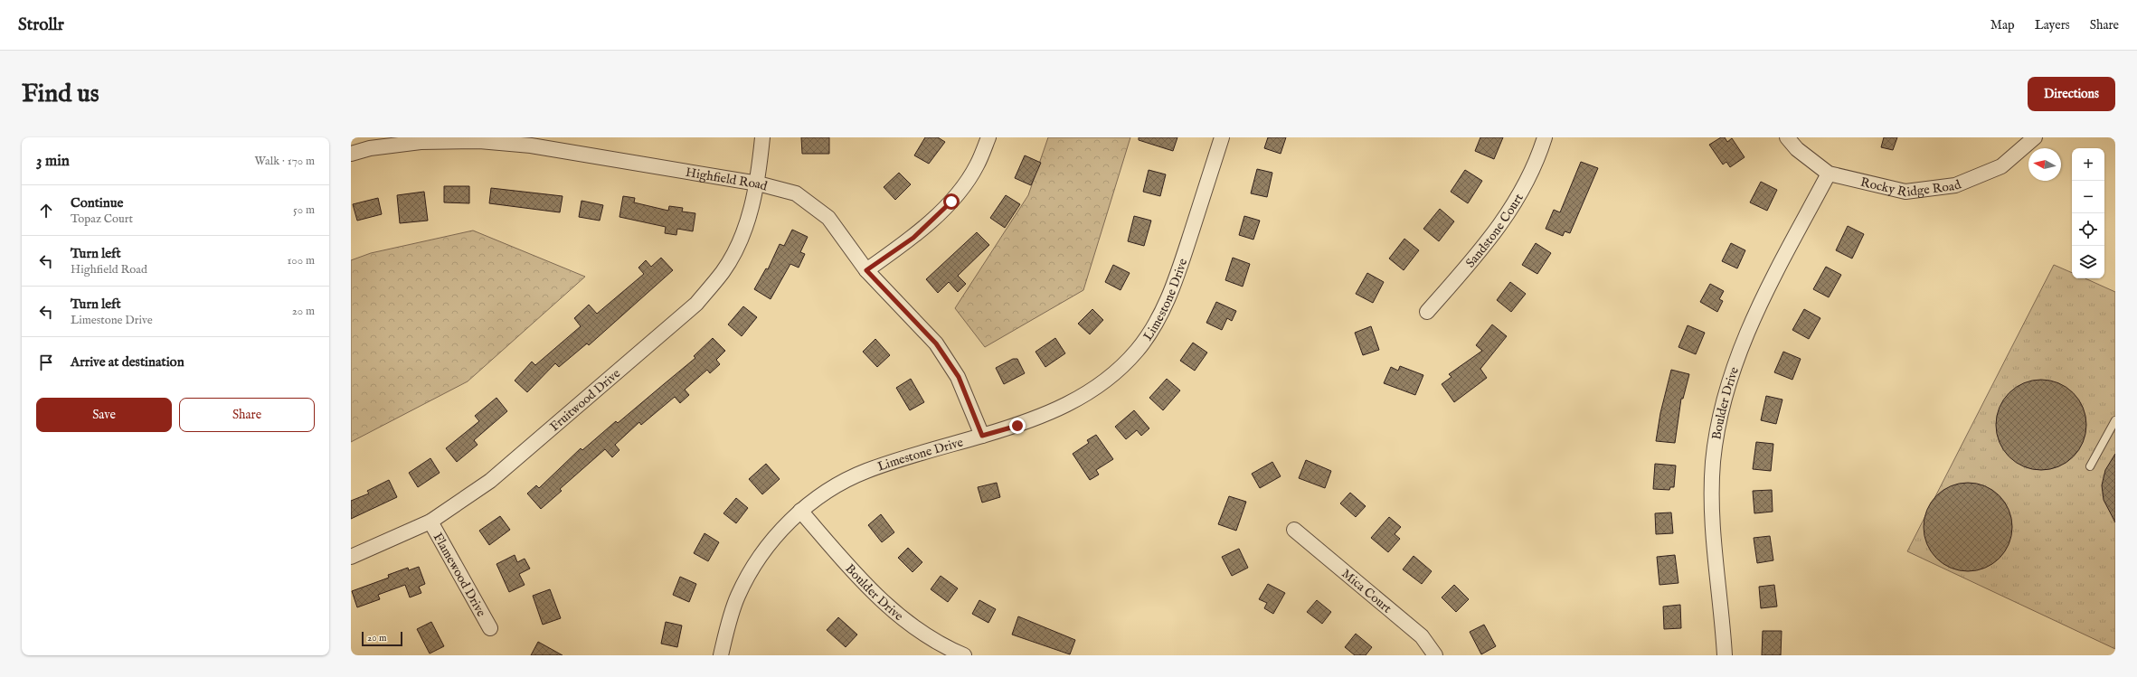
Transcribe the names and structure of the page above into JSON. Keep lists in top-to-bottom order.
{
  "streets": {
    "street": [
      "Highfield Road",
      "Rocky Ridge Road",
      "Sandstone Court",
      "Limestone Drive",
      "Fruitwood Drive",
      "Boulder Drive",
      "Flamewood Drive",
      "Mica Court"
    ]
  },
  "crossings": [
    ["Highfield Road", "Limestone Drive"],
    ["Highfield Road", "Fruitwood Drive"],
    ["Rocky Ridge Road", "Boulder Drive"],
    ["Limestone Drive", "Boulder Drive"],
    ["Fruitwood Drive", "Flamewood Drive"]
  ],
  "scale_bar": "20 m",
  "north": "left",
  "page": {
    "header": "Strollr",
    "nav": ["Map", "Layers", "Share"],
    "buttons": [
      "Directions",
      ["Save", "Share"]
    ],
    "title": "Find us",
    "heading": ["3 min", "Walk · 170 m"],
    "map_buttons": ["+", "−"],
    "list": [
      ["Continue", "Topaz Court", "50 m"],
      ["Turn left", "Highfield Road", "100 m"],
      ["Turn left", "Limestone Drive", "20 m"],
      "Arrive at destination"
    ],
    "scale": "20 m"
  }
}
